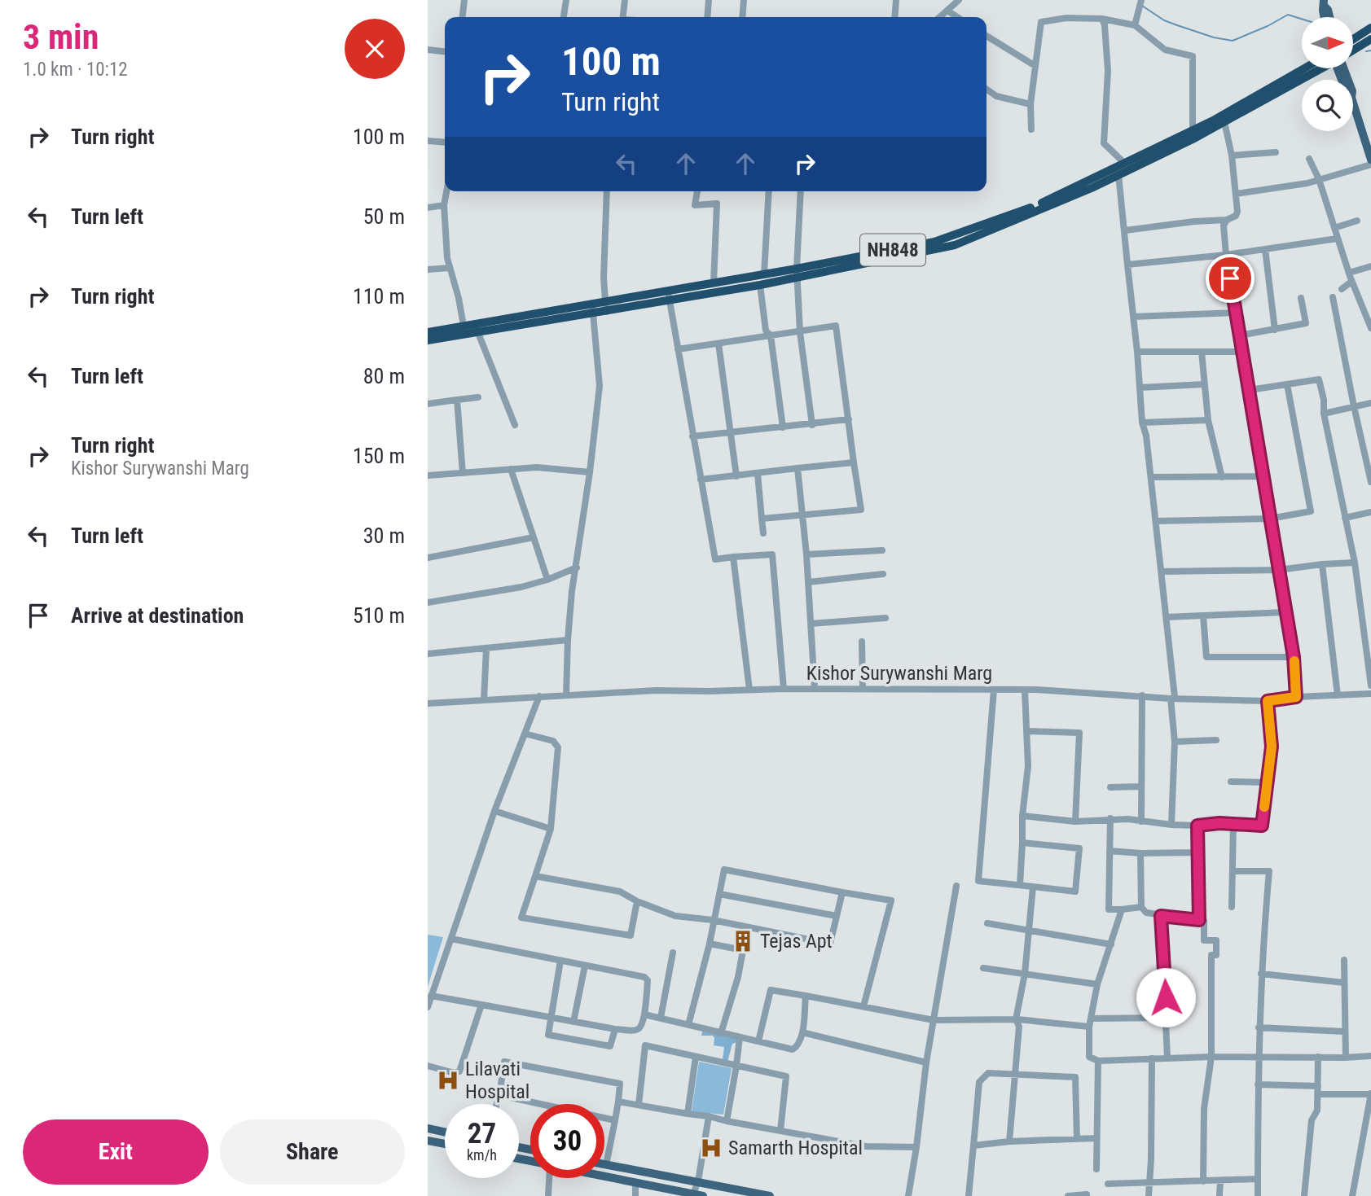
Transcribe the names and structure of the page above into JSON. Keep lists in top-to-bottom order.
{
  "streets": {
    "highway": ["NH848"],
    "street": ["Kishor Surywanshi Marg"]
  },
  "places": {
    "building": ["Tejas Apt"],
    "hospital": ["Lilavati Hospital", "Samarth Hospital"]
  },
  "north": "right",
  "page": {
    "heading": ["3 min", "1.0 km · 10:12"],
    "turn": ["100 m", "Turn right"],
    "list": [
      {
        "name": "Turn right",
        "value": "100 m"
      },
      {
        "name": "Turn left",
        "value": "50 m"
      },
      {
        "name": "Turn right",
        "value": "110 m"
      },
      {
        "name": "Turn left",
        "value": "80 m"
      },
      {
        "name": "Turn right",
        "note": "Kishor Surywanshi Marg",
        "value": "150 m"
      },
      {
        "name": "Turn left",
        "value": "30 m"
      },
      {
        "name": "Arrive at destination",
        "value": "510 m"
      }
    ],
    "speed": "27 km/h",
    "limit": "30",
    "buttons": ["Exit", "Share"]
  }
}
